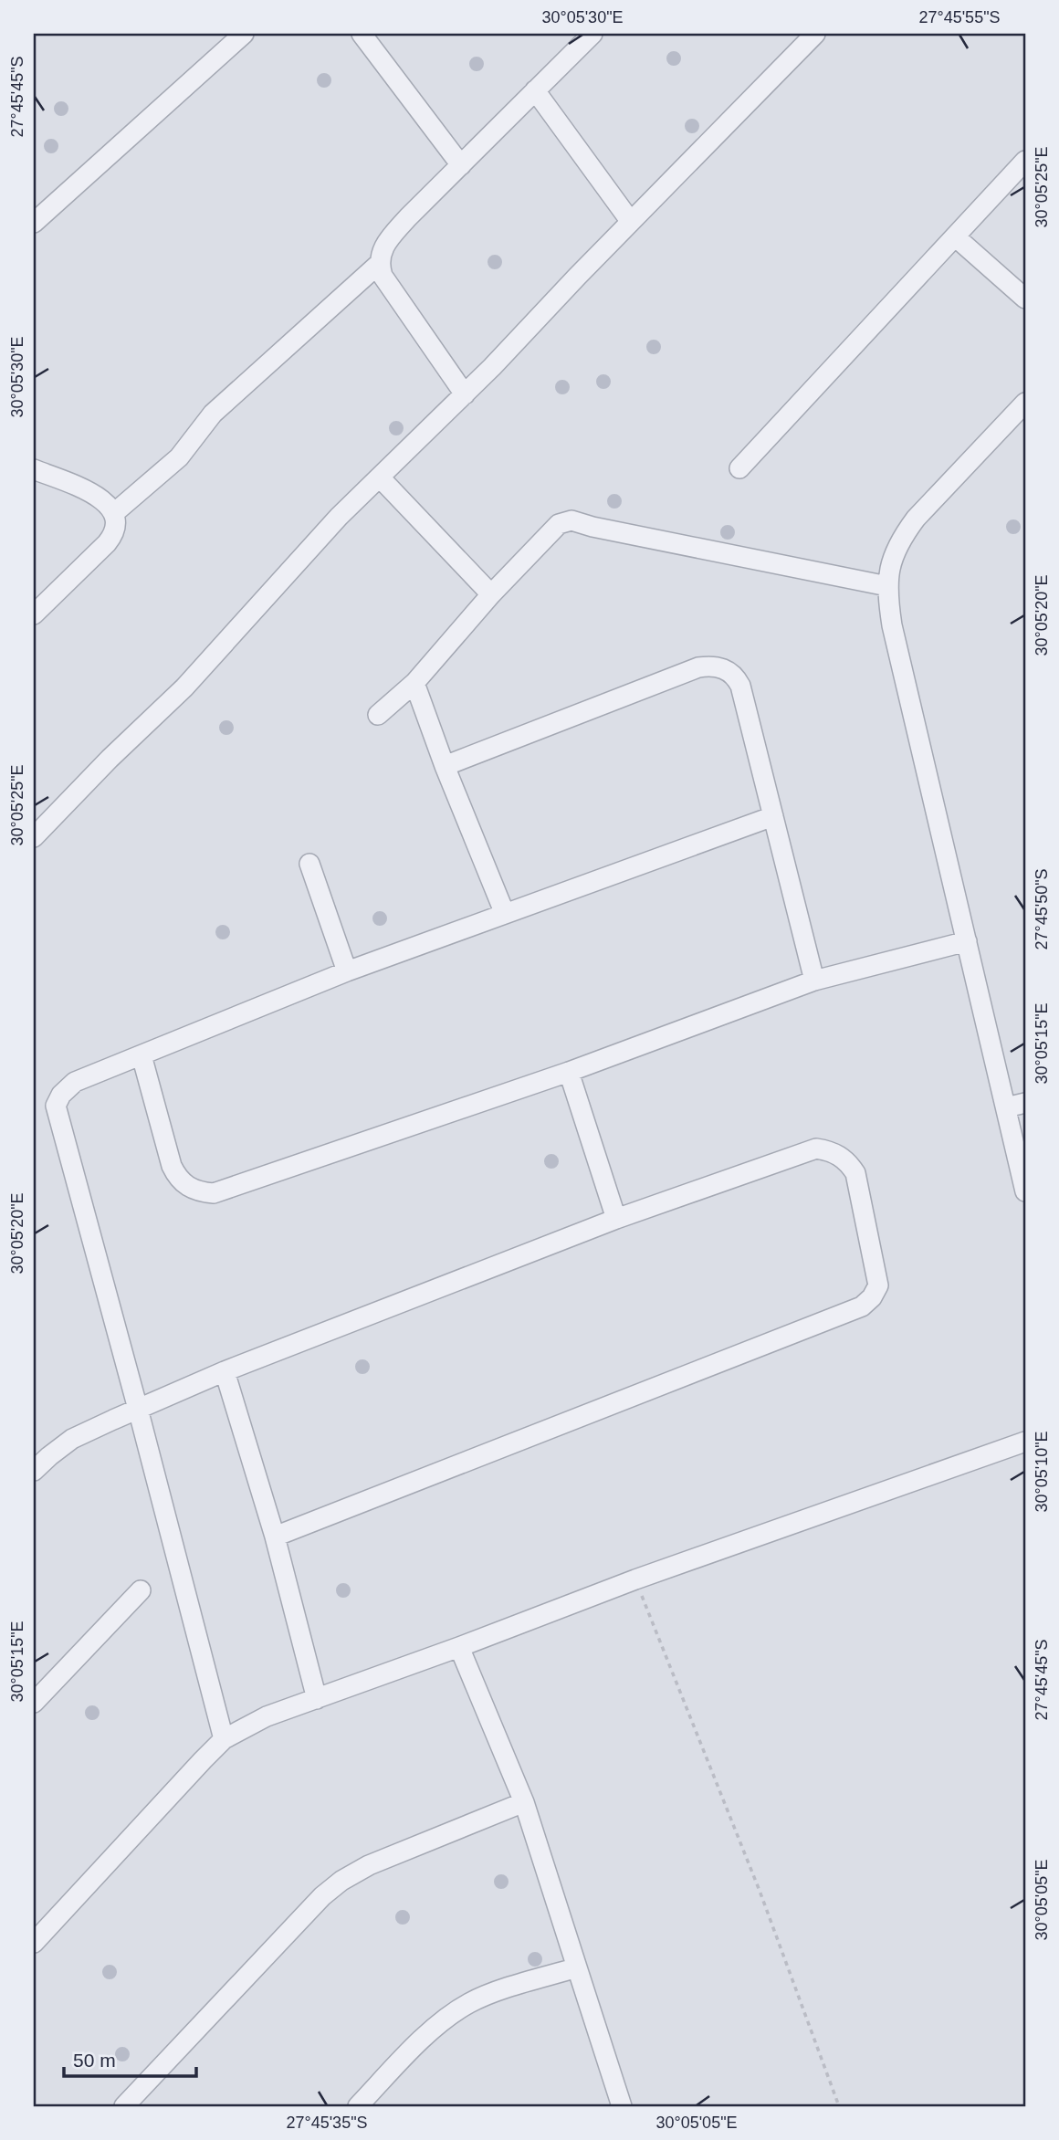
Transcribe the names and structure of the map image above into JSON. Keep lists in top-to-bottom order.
{
  "scale_bar": "50 m",
  "coordinates": [
    "30°05'30\"E",
    "27°45'55\"S",
    "27°45'45\"S",
    "30°05'25\"E",
    "30°05'20\"E",
    "27°45'50\"S",
    "30°05'15\"E",
    "30°05'10\"E",
    "30°05'05\"E",
    "27°45'35\"S"
  ]
}
